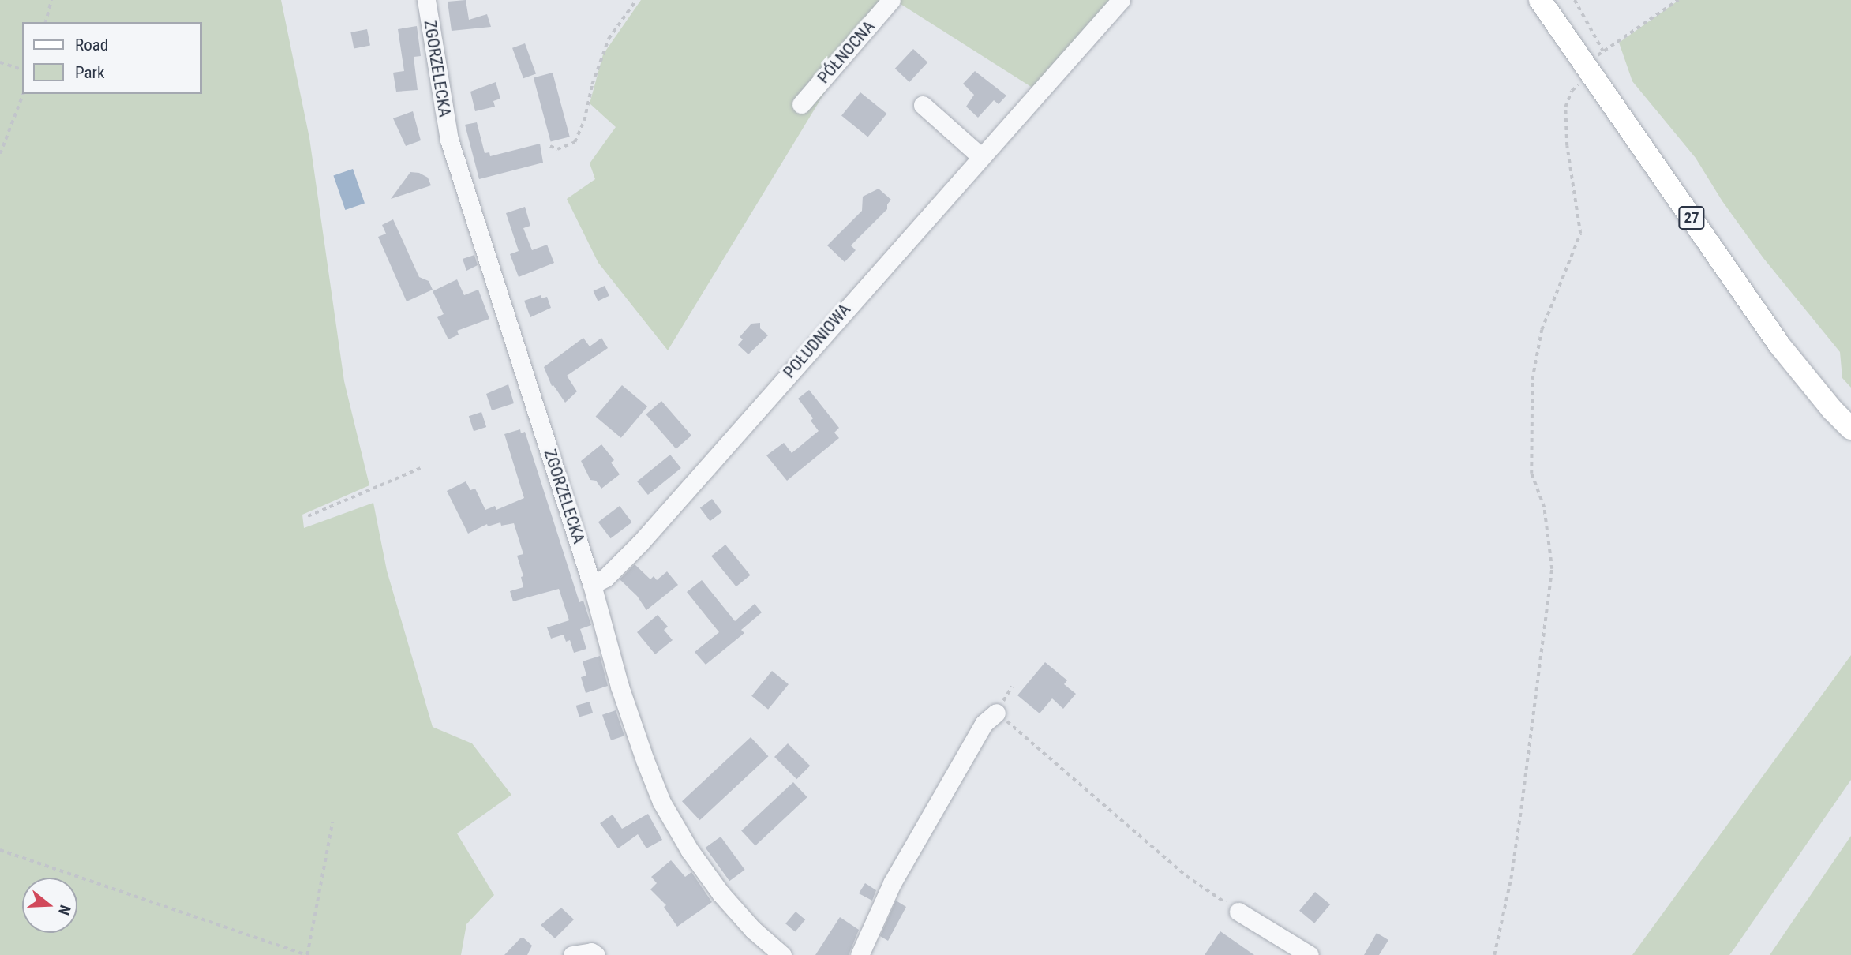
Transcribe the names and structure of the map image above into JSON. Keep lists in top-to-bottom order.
{
  "streets": {
    "main road": ["27"],
    "street": ["PÓŁNOCNA", "ZGORZELECKA", "POŁUDNIOWA"]
  },
  "crossings": [
    ["ZGORZELECKA", "POŁUDNIOWA"]
  ],
  "legend": ["Road", "Park"],
  "north": "right"
}
